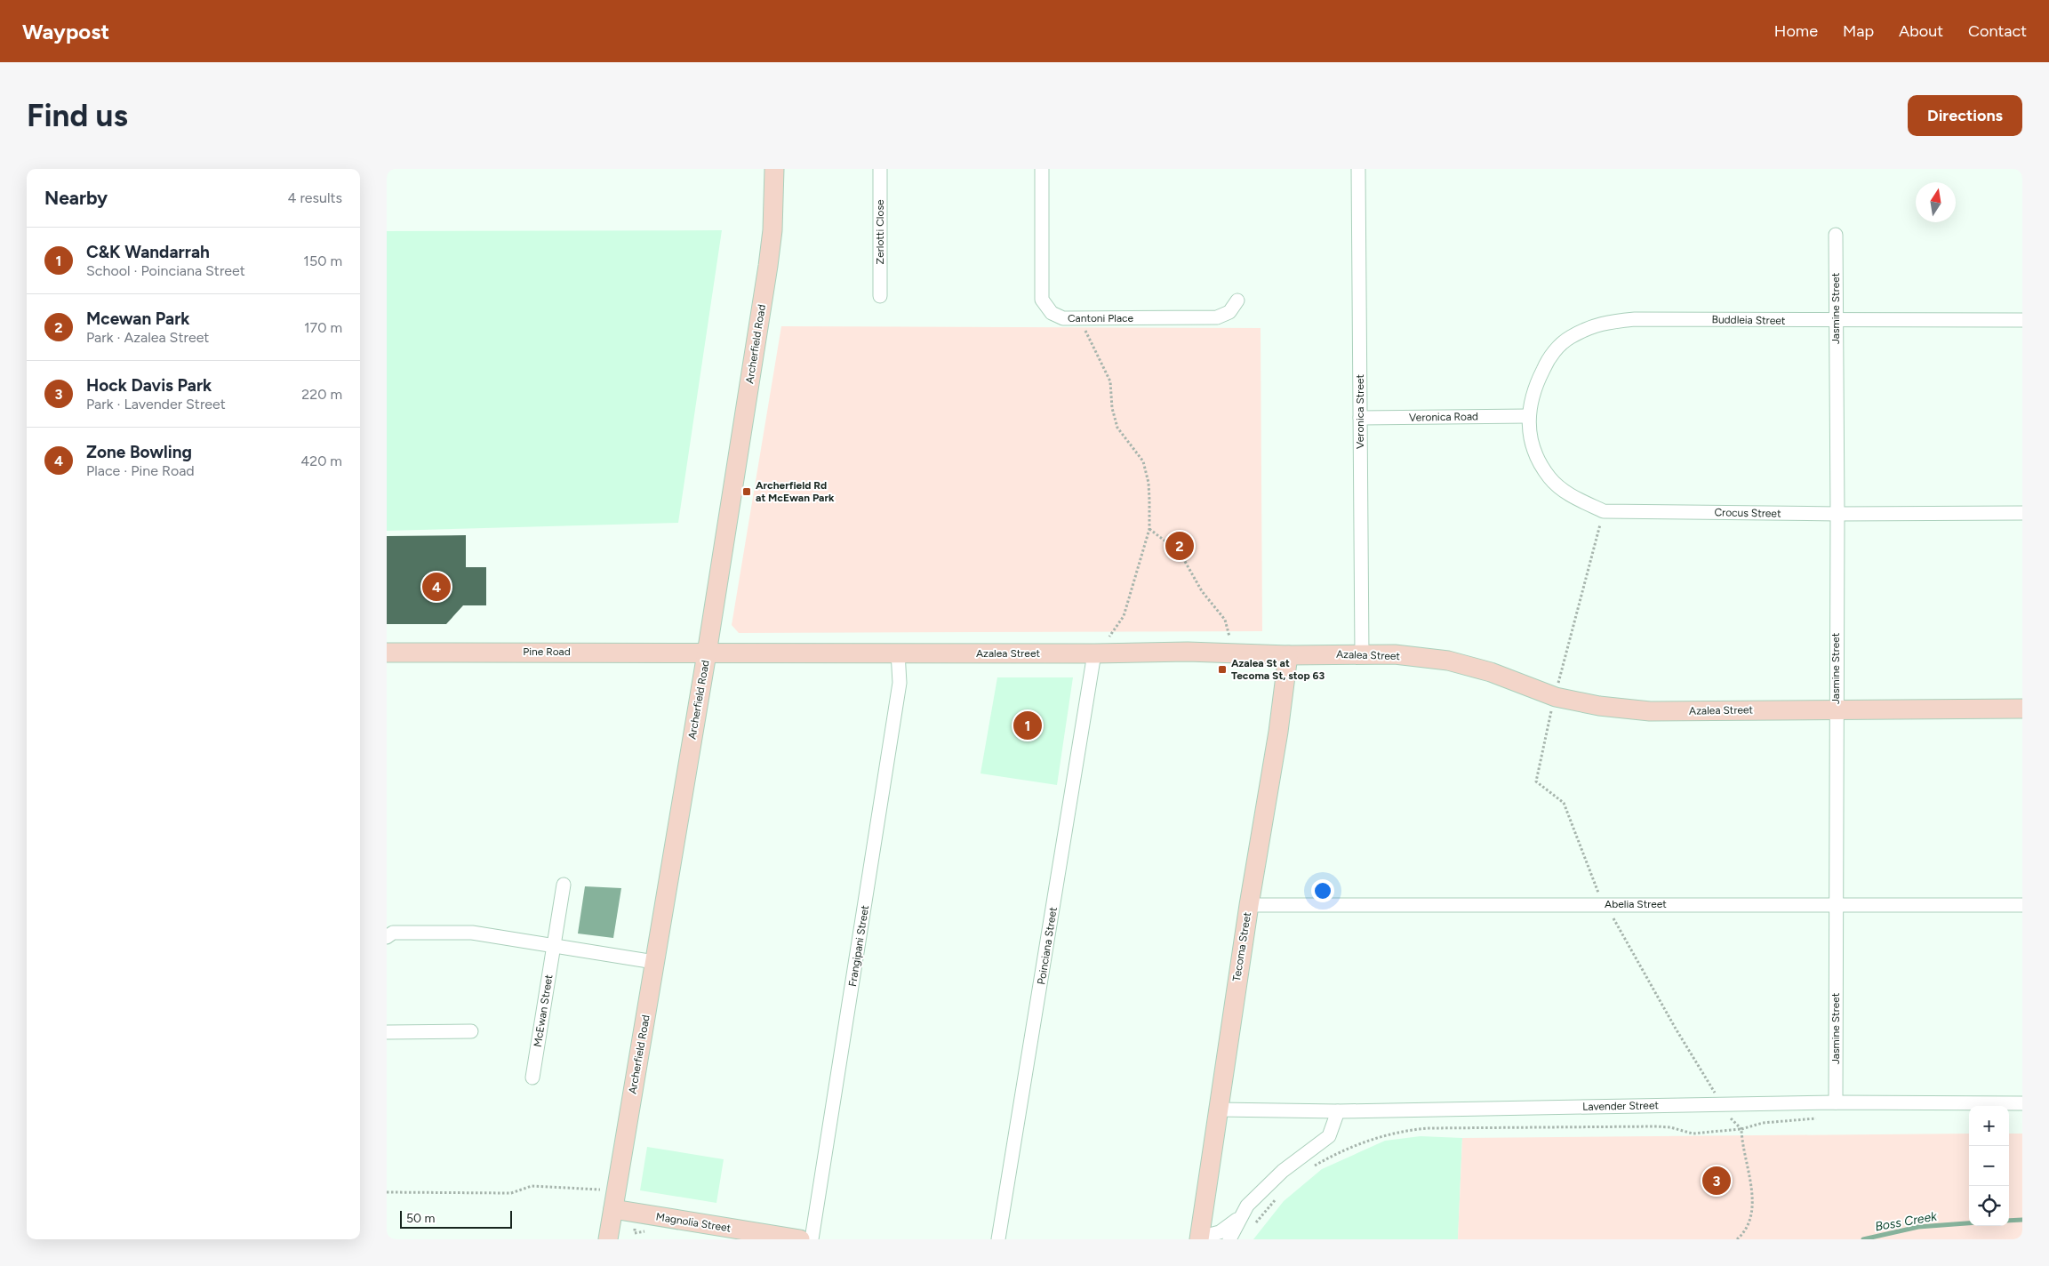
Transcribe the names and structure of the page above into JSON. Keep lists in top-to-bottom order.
{
  "streets": {
    "street": [
      "Zerlotti Close",
      "Jasmine Street",
      "Cantoni Place",
      "Buddleia Street",
      "Archerfield Road",
      "Veronica Street",
      "Veronica Road",
      "Crocus Street",
      "Pine Road",
      "Azalea Street",
      "Abelia Street",
      "Frangipani Street",
      "Poinciana Street",
      "Tecoma Street",
      "McEwan Street",
      "Lavender Street",
      "Magnolia Street"
    ]
  },
  "crossings": [
    ["Jasmine Street", "Buddleia Street"],
    ["Jasmine Street", "Crocus Street"],
    ["Jasmine Street", "Azalea Street"],
    ["Jasmine Street", "Abelia Street"],
    ["Jasmine Street", "Lavender Street"],
    ["Buddleia Street", "Veronica Road"],
    ["Buddleia Street", "Crocus Street"],
    ["Archerfield Road", "Pine Road"],
    ["Archerfield Road", "Azalea Street"],
    ["Archerfield Road", "Magnolia Street"],
    ["Veronica Street", "Veronica Road"],
    ["Veronica Street", "Azalea Street"],
    ["Veronica Road", "Crocus Street"],
    ["Pine Road", "Azalea Street"],
    ["Azalea Street", "Frangipani Street"],
    ["Azalea Street", "Poinciana Street"],
    ["Azalea Street", "Tecoma Street"],
    ["Abelia Street", "Tecoma Street"],
    ["Tecoma Street", "Lavender Street"]
  ],
  "water": ["Boss Creek"],
  "places": {
    "transit": ["Archerfield Rd at McEwan Park", "Azalea St at Tecoma St, stop 63"]
  },
  "scale_bar": "50 m",
  "north": "top",
  "page": {
    "header": "Waypost",
    "nav": [
      "Home",
      "Map",
      "About",
      "Contact"
    ],
    "buttons": "Directions",
    "title": "Find us",
    "heading": ["Nearby", "4 results"],
    "list": [
      {
        "mark": "1",
        "name": "C&K Wandarrah",
        "note": "School · Poinciana Street",
        "value": "150 m"
      },
      {
        "mark": "2",
        "name": "Mcewan Park",
        "note": "Park · Azalea Street",
        "value": "170 m"
      },
      {
        "mark": "3",
        "name": "Hock Davis Park",
        "note": "Park · Lavender Street",
        "value": "220 m"
      },
      {
        "mark": "4",
        "name": "Zone Bowling",
        "note": "Place · Pine Road",
        "value": "420 m"
      }
    ],
    "pins": [
      "2",
      "4",
      "1",
      "3"
    ],
    "map_buttons": ["+", "−"],
    "scale": "50 m"
  }
}
